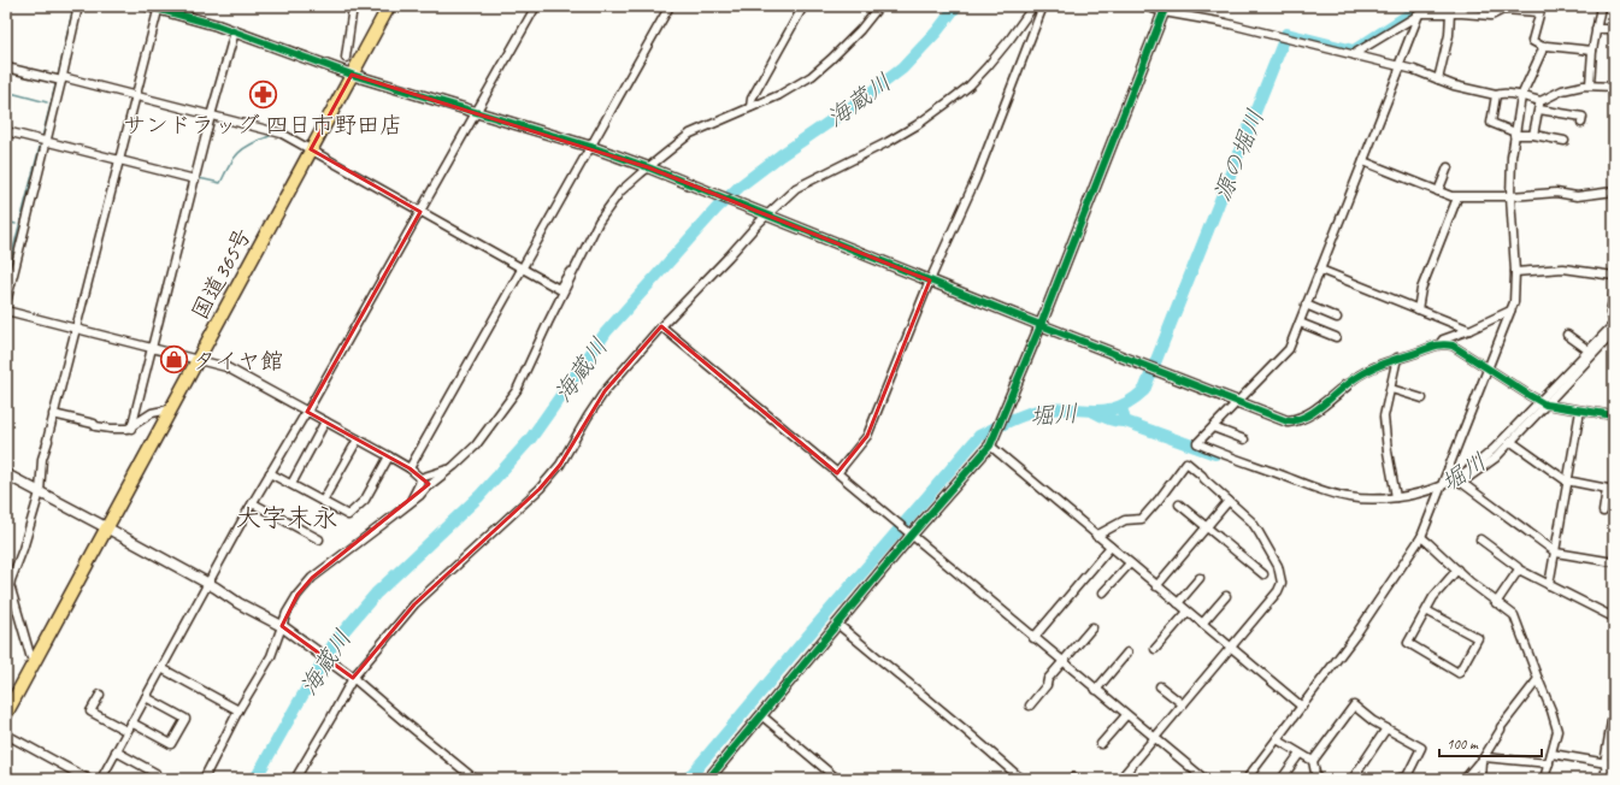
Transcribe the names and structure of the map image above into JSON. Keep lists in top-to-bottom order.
{
  "streets": {
    "highway": ["国道365号"]
  },
  "districts": ["大字末永"],
  "water": ["海蔵川", "源の堀川", "堀川"],
  "places": {
    "pharmacy": ["サンドラッグ 四日市野田店"],
    "shop": ["タイヤ館"]
  },
  "scale_bar": "100 m"
}
